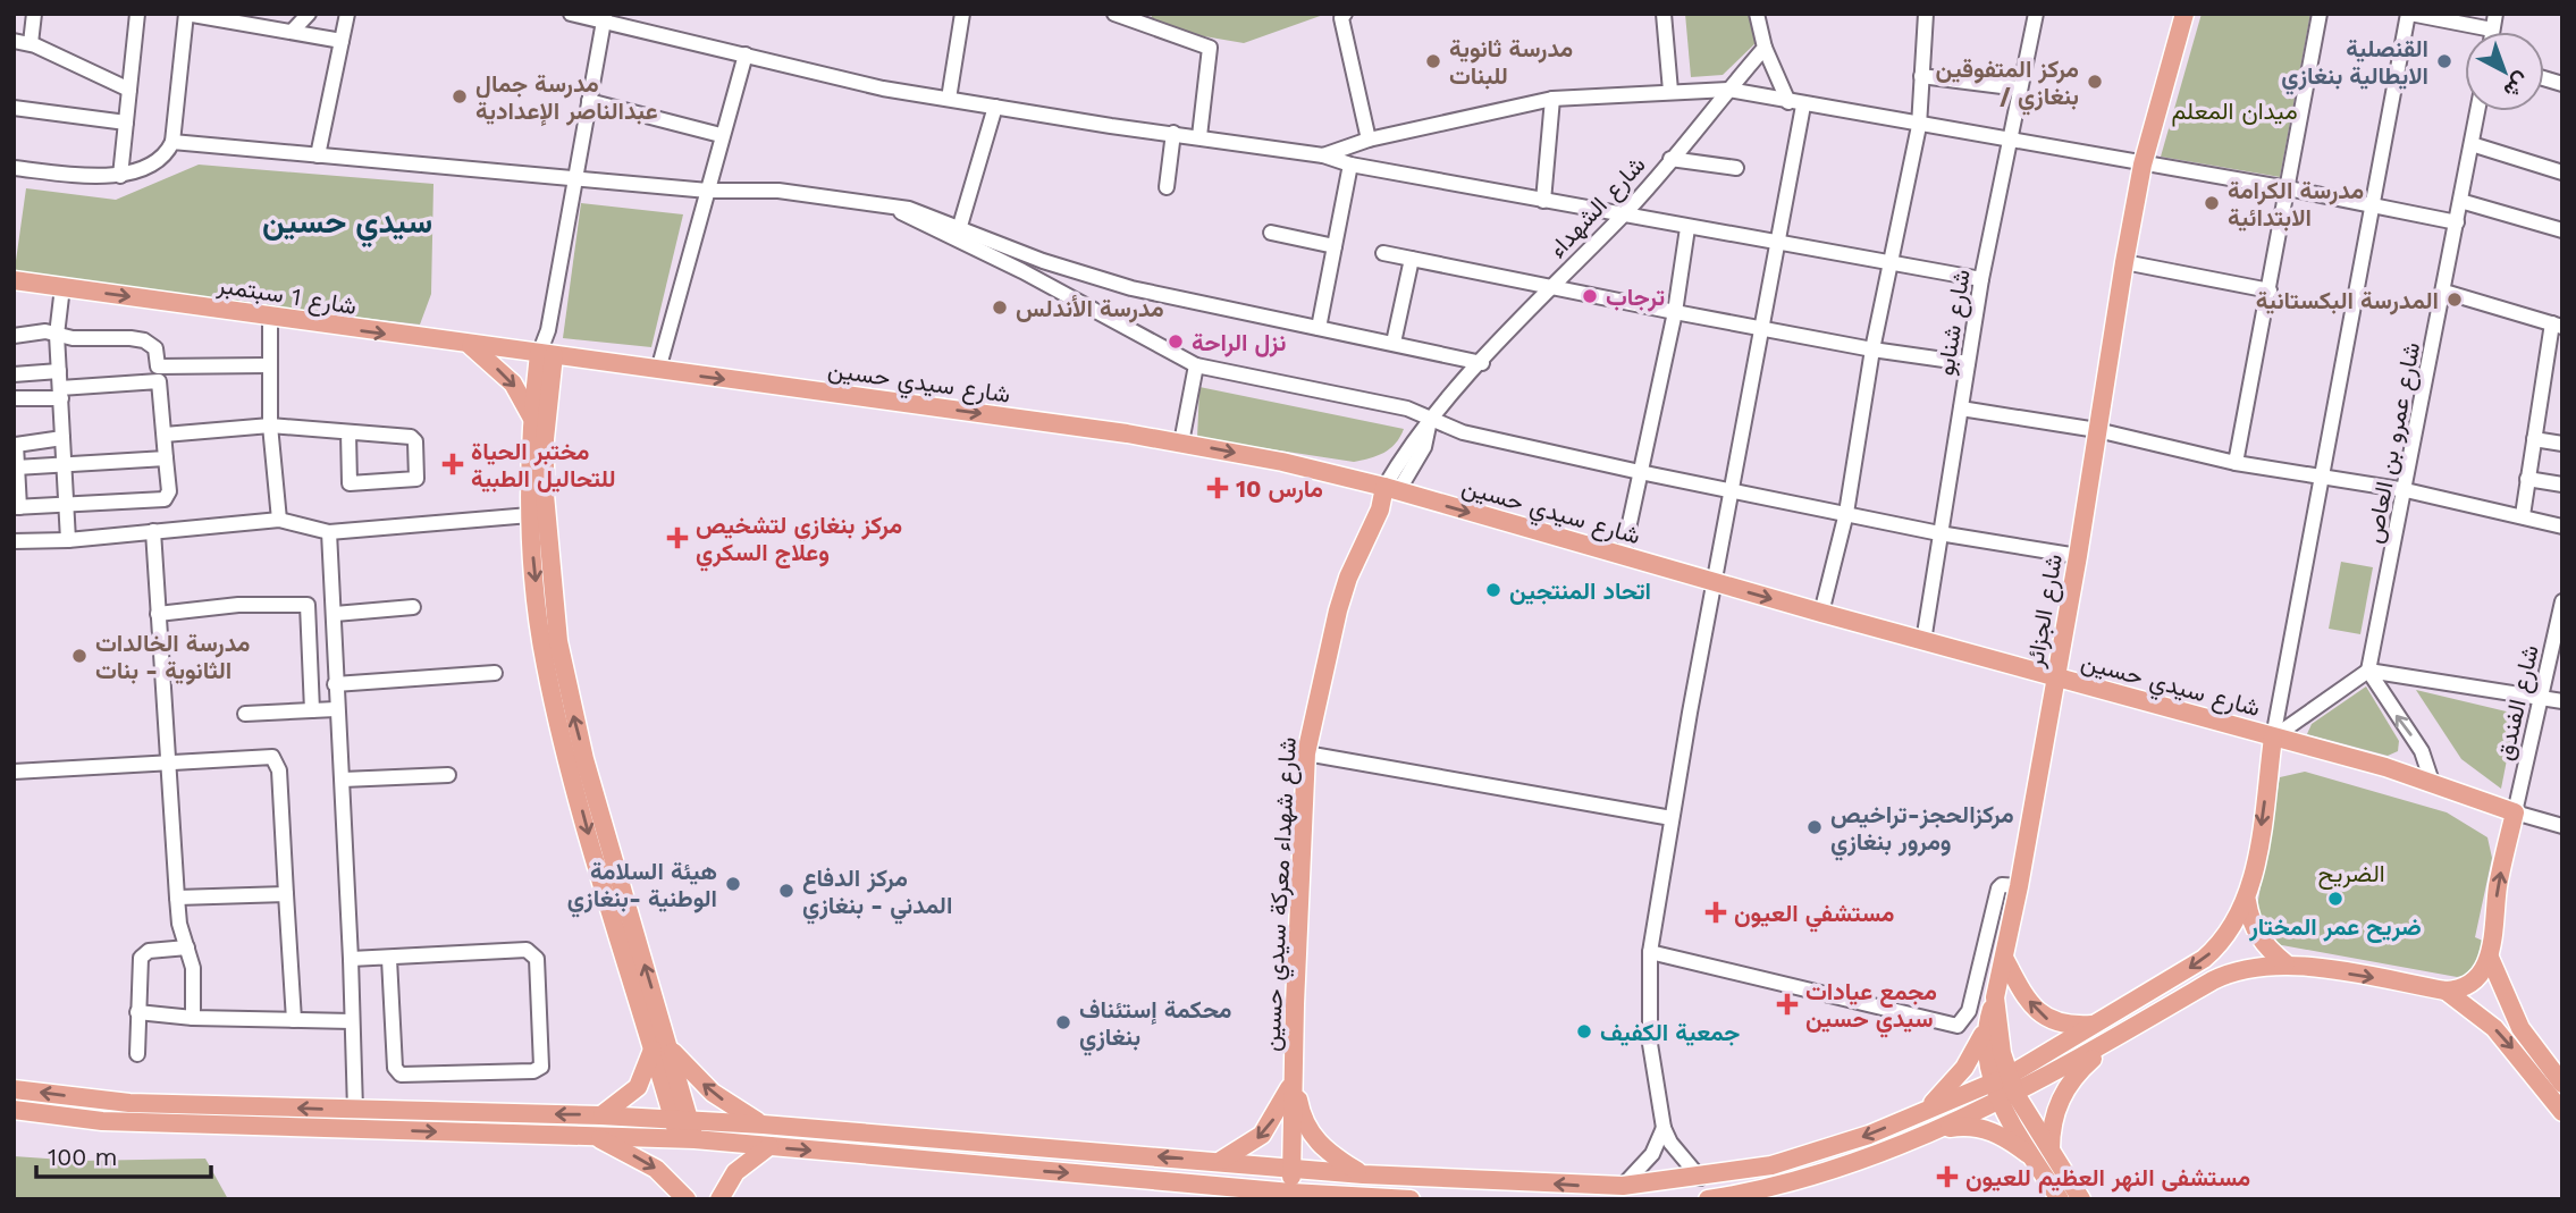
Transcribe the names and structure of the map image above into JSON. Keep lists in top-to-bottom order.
{
  "streets": {
    "main road": [
      "شارع 1 سبتمبر",
      "شارع سيدي حسين",
      "شارع الجزائر",
      "شارع شهداء معركة سيدي حسين"
    ],
    "street": [
      "شارع الشهداء",
      "شارع شنابو",
      "شارع عمرو بن العاص",
      "شارع الفندق"
    ]
  },
  "crossings": [
    ["شارع الشهداء", "شارع سيدي حسين"],
    ["شارع الشهداء", "شارع شهداء معركة سيدي حسين"],
    ["شارع 1 سبتمبر", "شارع سيدي حسين"],
    ["شارع شنابو", "شارع سيدي حسين"],
    ["شارع سيدي حسين", "شارع الجزائر"],
    ["شارع سيدي حسين", "شارع الفندق"],
    ["شارع سيدي حسين", "شارع شهداء معركة سيدي حسين"]
  ],
  "one_way": ["شارع 1 سبتمبر", "شارع سيدي حسين"],
  "districts": ["سيدي حسين"],
  "parks": ["ميدان المعلم", "الضريح"],
  "places": {
    "other": [
      "مدرسة ثانوية للبنات",
      "القنصلية الايطالية بنغازي",
      "مركز المتفوقين / بنغازي",
      "مدرسة جمال عبدالناصر الإعدادية",
      "مدرسة الكرامة الابتدائية",
      "ترجاب",
      "المدرسة البكستانية",
      "مدرسة الأندلس",
      "نزل الراحة",
      "اتحاد المنتجين",
      "مدرسة الخالدات الثانوية - بنات",
      "مركزالحجز-تراخيص ومرور بنغازي",
      "هيئة السلامة الوطنية -بنغازي",
      "مركز الدفاع المدني - بنغازي",
      "ضريح عمر المختار",
      "محكمة إستئناف بنغازي",
      "جمعية الكفيف"
    ],
    "health": [
      "مختبر الحياة للتحاليل الطبية",
      "10 مارس",
      "مركز بنغازي لتشخيص وعلاج السكري",
      "مستشفي العيون",
      "مجمع عيادات سيدي حسين",
      "مستشفى النهر العظيم للعيون"
    ]
  },
  "scale_bar": "100 m",
  "north": "bottom right"
}
